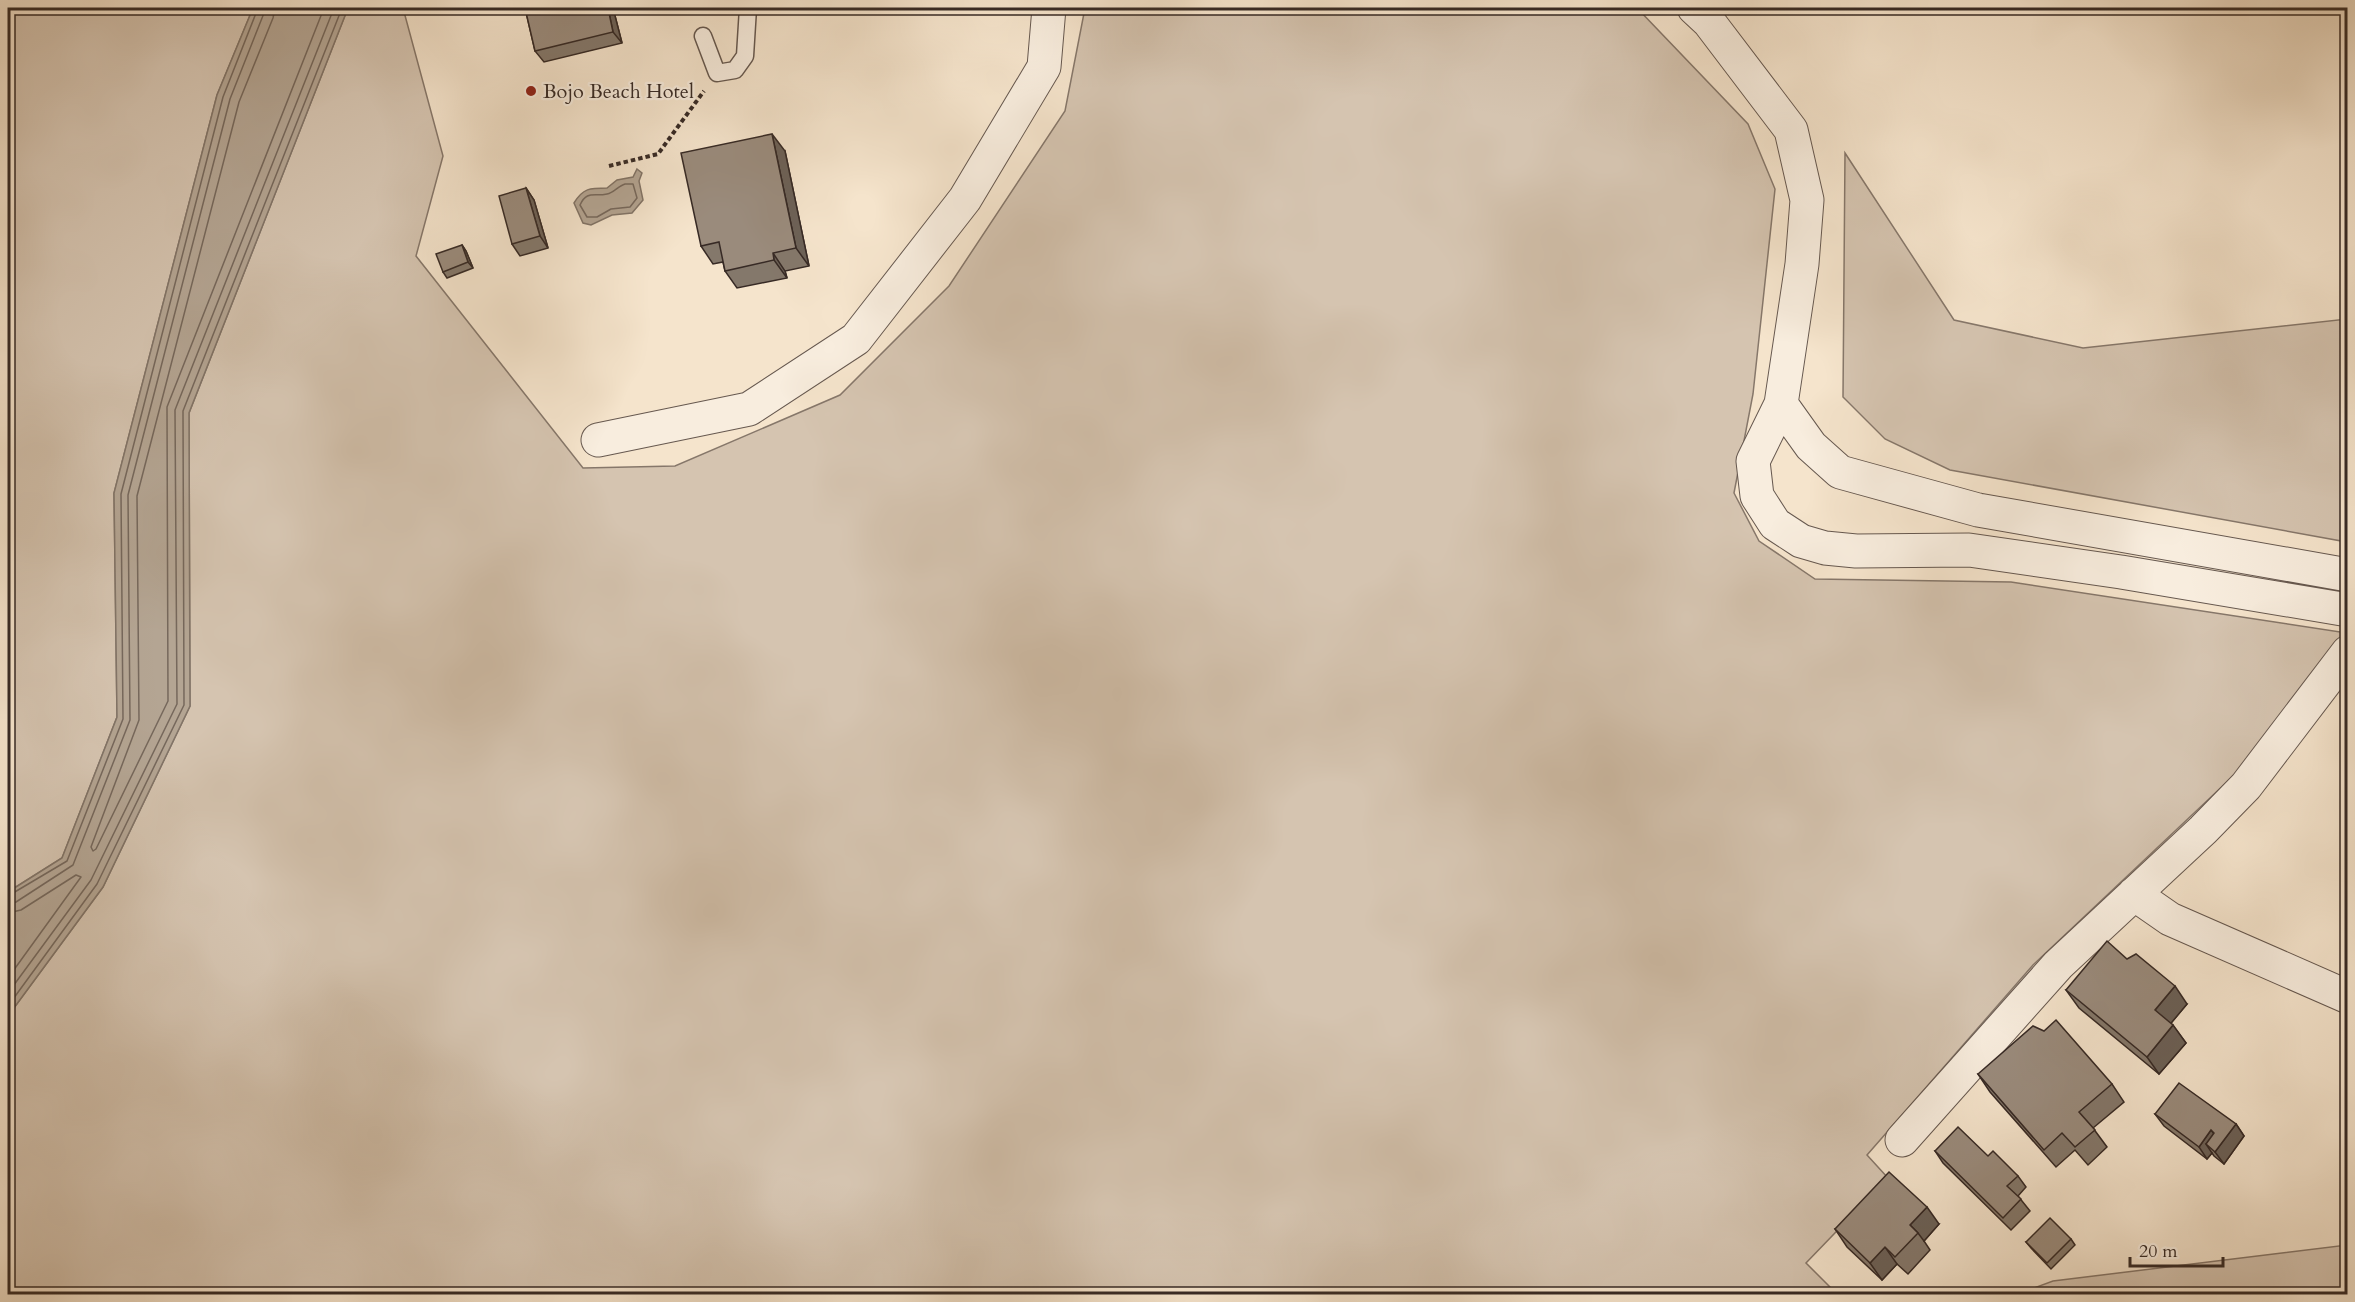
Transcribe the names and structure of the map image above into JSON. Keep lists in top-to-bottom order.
{
  "places": ["Bojo Beach Hotel"],
  "scale_bar": "20 m"
}
